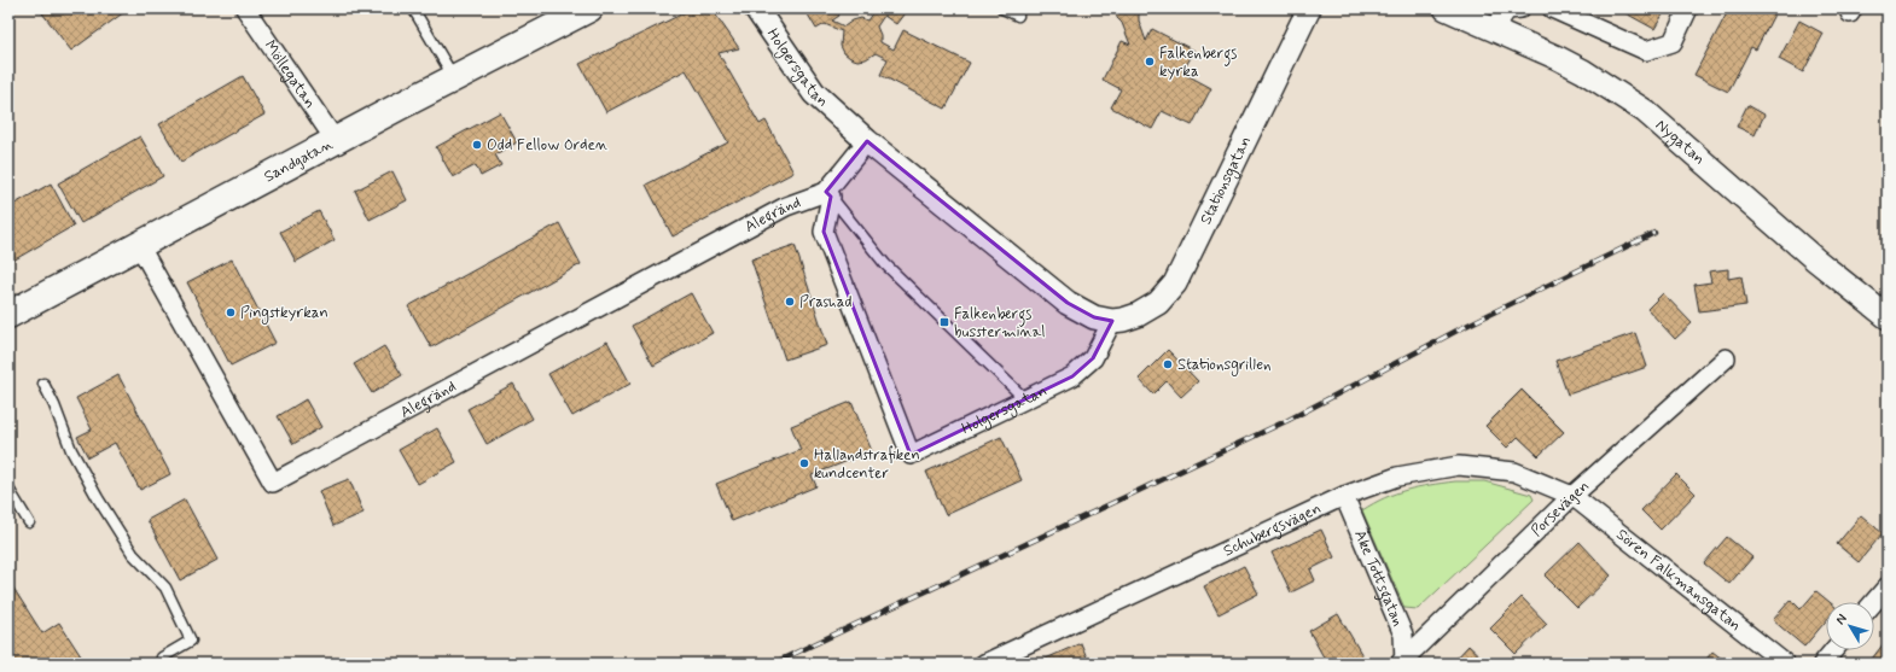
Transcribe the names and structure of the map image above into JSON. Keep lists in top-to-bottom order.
{
  "streets": {
    "main road": ["Sandgatan"],
    "street": [
      "Holgersgatan",
      "Möllegatan",
      "Nygatan",
      "Stationsgatan",
      "Alegränd",
      "Porsevägen",
      "Schubergsvägen",
      "Åke Tottsgatan",
      "Sören Falkmansgatan"
    ]
  },
  "crossings": [
    ["Holgersgatan", "Stationsgatan"],
    ["Holgersgatan", "Alegränd"],
    ["Möllegatan", "Sandgatan"],
    ["Sandgatan", "Alegränd"],
    ["Porsevägen", "Schubergsvägen"],
    ["Porsevägen", "Åke Tottsgatan"],
    ["Porsevägen", "Sören Falkmansgatan"],
    ["Schubergsvägen", "Åke Tottsgatan"],
    ["Schubergsvägen", "Sören Falkmansgatan"]
  ],
  "places": {
    "other": [
      "Falkenbergs kyrka",
      "Odd Fellow Orden",
      "Prashad",
      "Pingstkyrkan",
      "Stationsgrillen",
      "Hallandstrafiken kundcenter"
    ],
    "transit": ["Falkenbergs bussterminal"]
  },
  "north": "top left"
}
